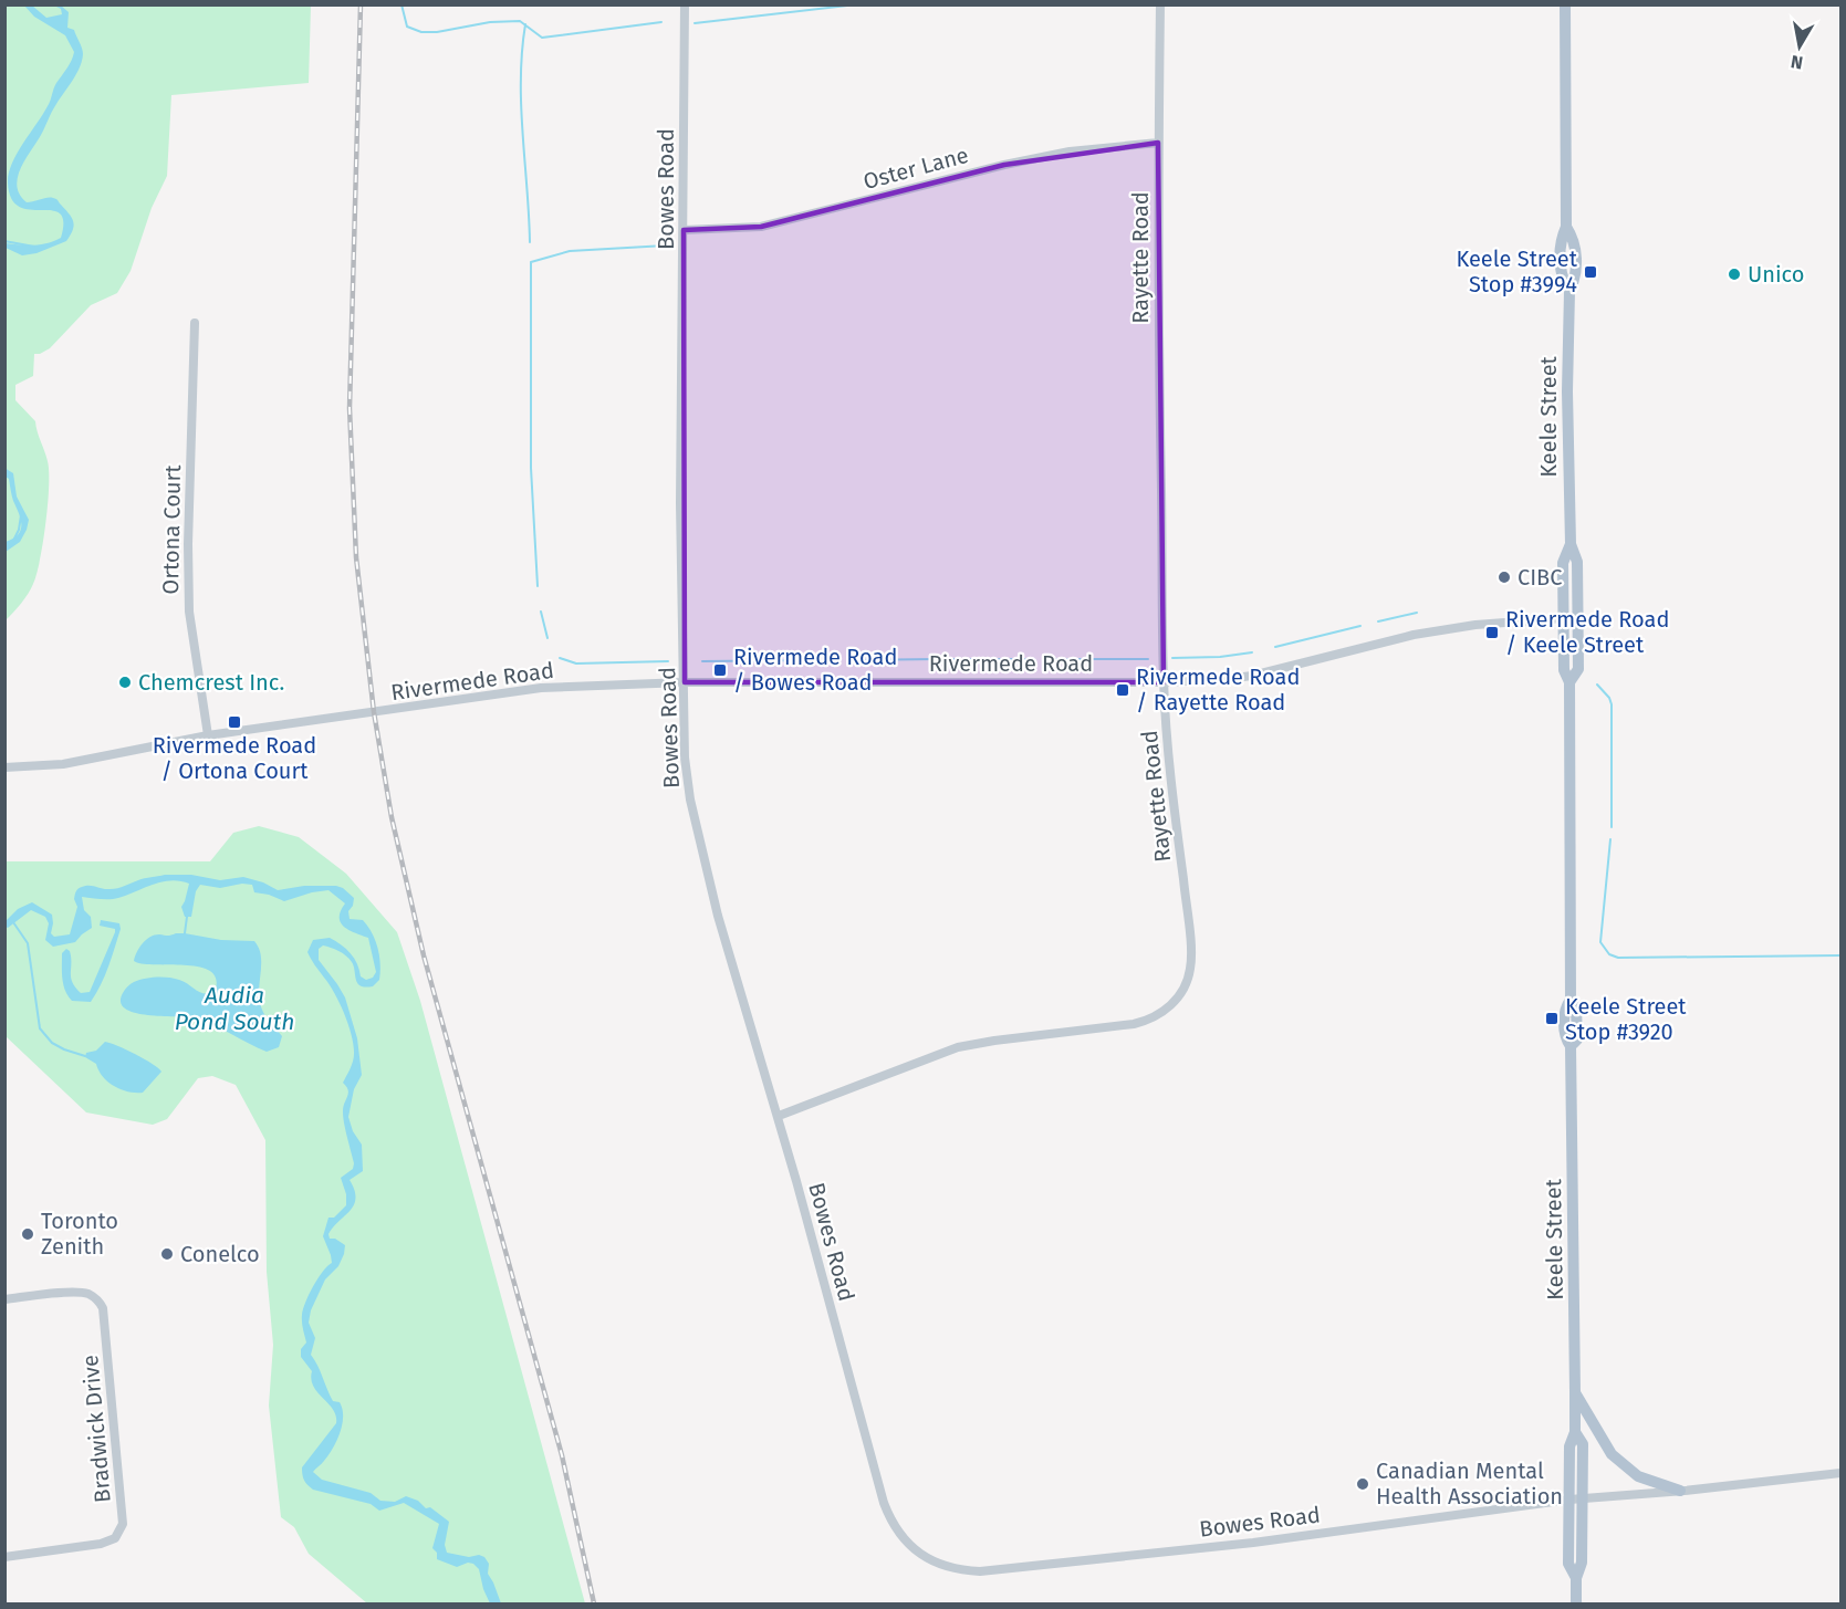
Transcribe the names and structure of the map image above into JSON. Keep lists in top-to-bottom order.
{
  "streets": {
    "main road": ["Keele Street"],
    "street": [
      "Oster Lane",
      "Bowes Road",
      "Rayette Road",
      "Ortona Court",
      "Rivermede Road",
      "Bradwick Drive"
    ]
  },
  "crossings": [
    ["Oster Lane", "Bowes Road"],
    ["Oster Lane", "Rayette Road"],
    ["Bowes Road", "Rayette Road"],
    ["Bowes Road", "Keele Street"],
    ["Bowes Road", "Rivermede Road"],
    ["Rayette Road", "Rivermede Road"],
    ["Keele Street", "Rivermede Road"],
    ["Ortona Court", "Rivermede Road"]
  ],
  "water": ["Audia Pond South"],
  "places": {
    "transit": [
      "Keele Street Stop #3994",
      "Rivermede Road / Keele Street",
      "Rivermede Road / Bowes Road",
      "Rivermede Road / Rayette Road",
      "Rivermede Road / Ortona Court",
      "Keele Street Stop #3920"
    ],
    "other": [
      "Unico",
      "CIBC",
      "Chemcrest Inc.",
      "Toronto Zenith",
      "Conelco",
      "Canadian Mental Health Association"
    ]
  },
  "north": "bottom"
}
